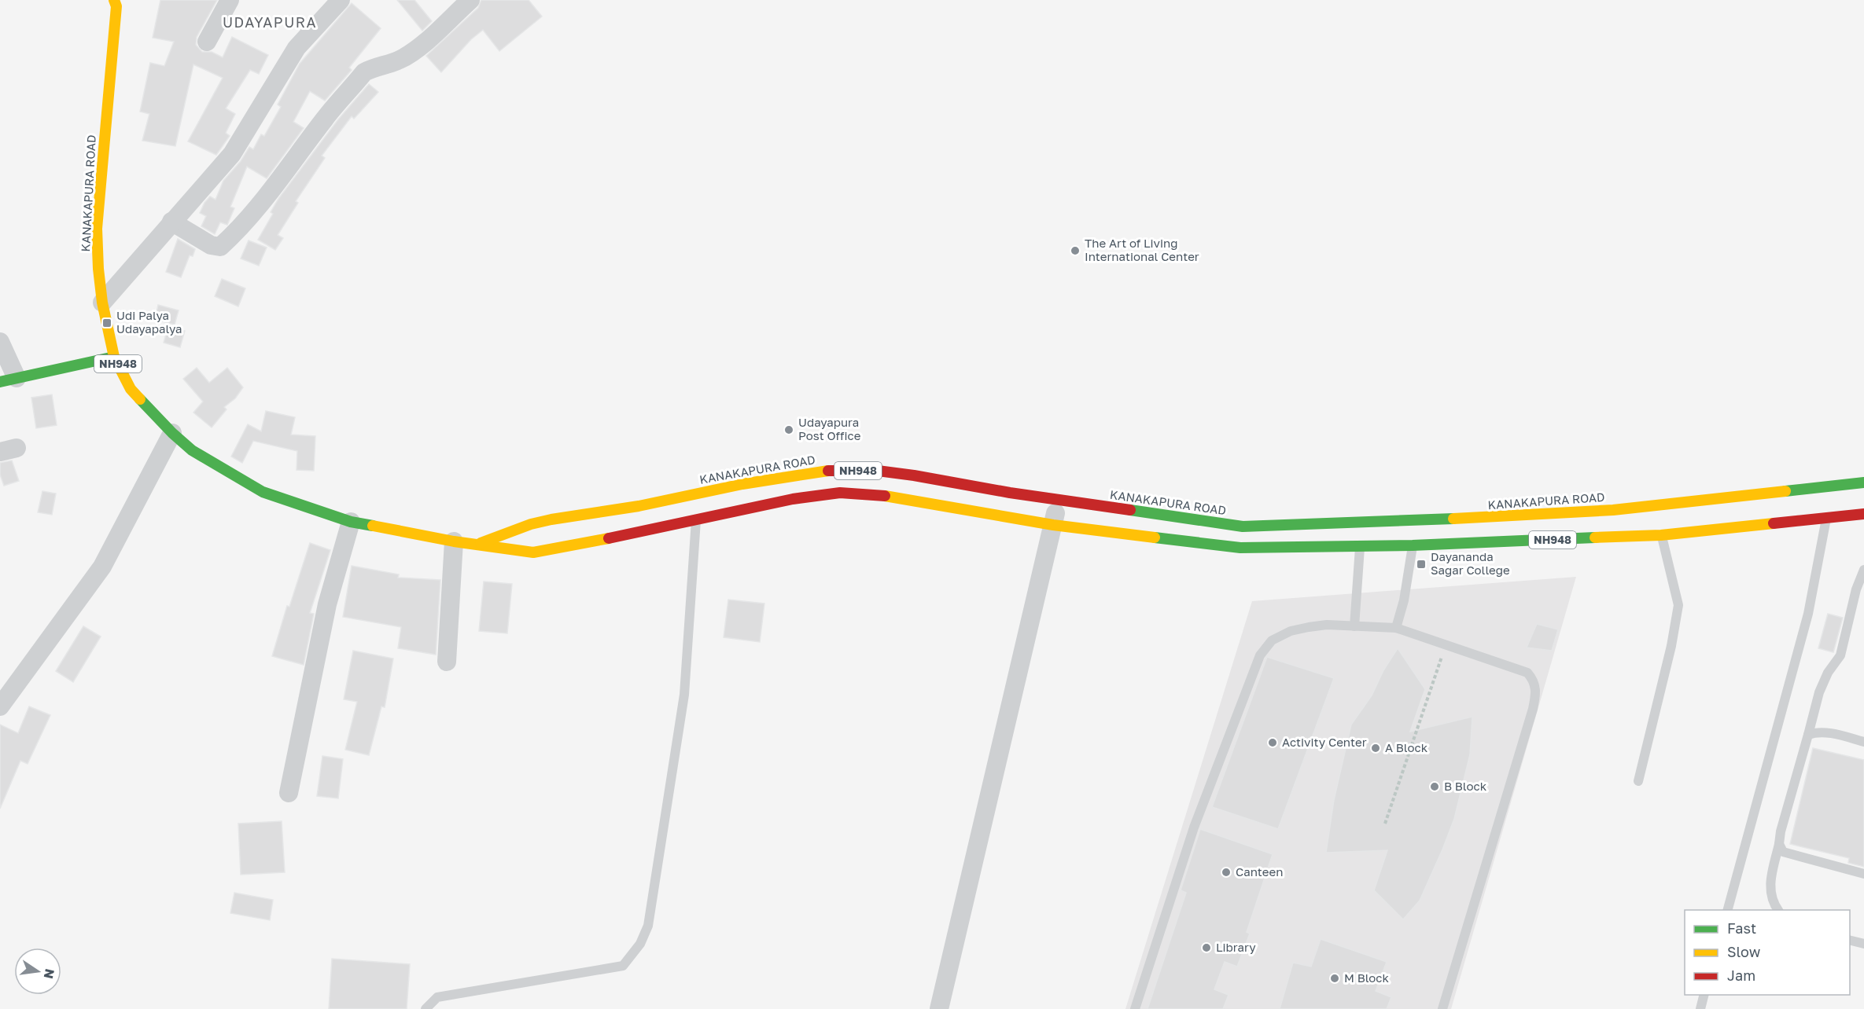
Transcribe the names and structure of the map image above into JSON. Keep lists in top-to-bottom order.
{
  "streets": {
    "main road": ["KANAKAPURA ROAD", "NH948"]
  },
  "districts": ["UDAYAPURA"],
  "places": {
    "other": [
      "The Art of Living International Center",
      "Udayapura Post Office",
      "Activity Center",
      "A Block",
      "B Block",
      "Canteen",
      "Library",
      "M Block"
    ],
    "transit": ["Udi Palya Udayapalya", "Dayananda Sagar College"]
  },
  "legend": ["Fast", "Slow", "Jam"],
  "north": "right"
}
